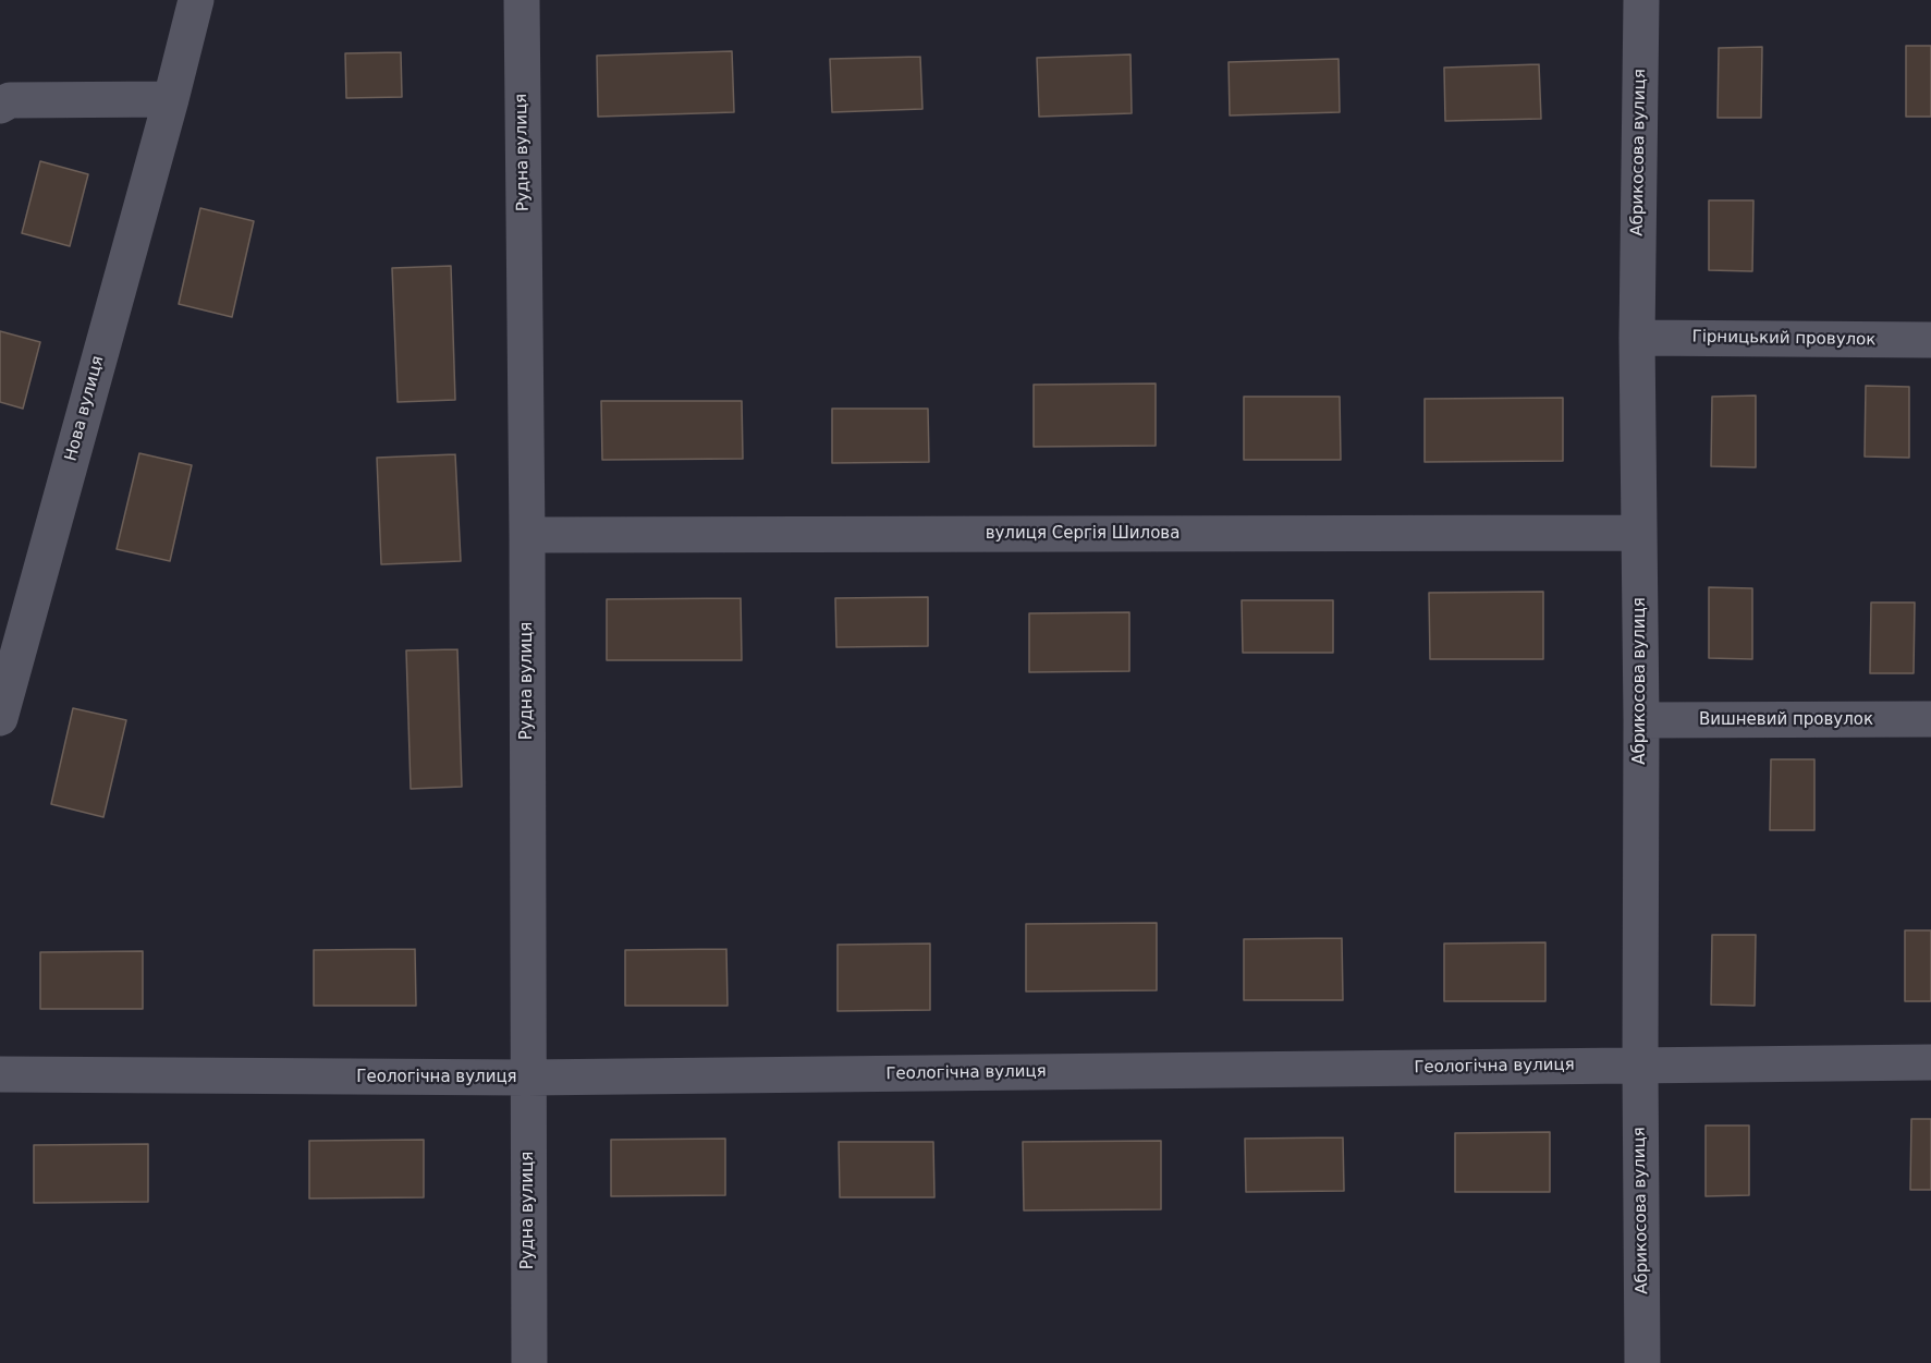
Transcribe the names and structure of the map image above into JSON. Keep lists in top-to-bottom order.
{
  "streets": {
    "street": [
      "Рудна вулиця",
      "Абрикосова вулиця",
      "Гірницький провулок",
      "Нова вулиця",
      "вулиця Сергія Шилова",
      "Вишневий провулок",
      "Геологічна вулиця"
    ]
  },
  "crossings": [
    ["Рудна вулиця", "вулиця Сергія Шилова"],
    ["Рудна вулиця", "Геологічна вулиця"],
    ["Абрикосова вулиця", "Гірницький провулок"],
    ["Абрикосова вулиця", "вулиця Сергія Шилова"],
    ["Абрикосова вулиця", "Вишневий провулок"],
    ["Абрикосова вулиця", "Геологічна вулиця"]
  ]
}
